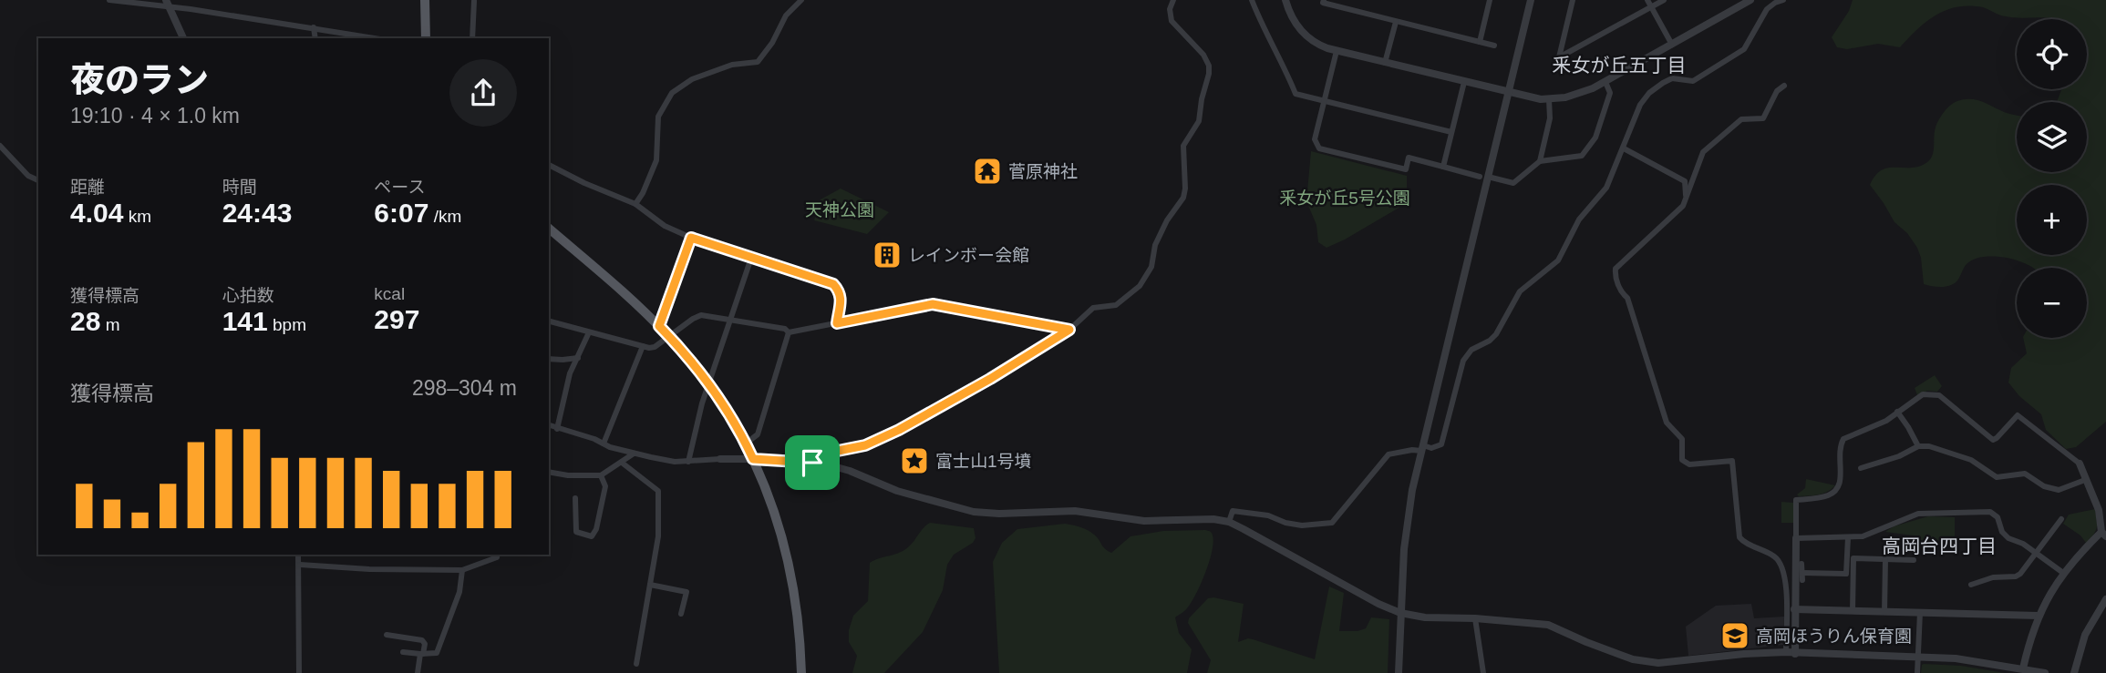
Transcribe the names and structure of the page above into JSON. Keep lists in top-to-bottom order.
{
  "districts": ["釆女が丘五丁目", "高岡台四丁目"],
  "parks": ["釆女が丘5号公園", "天神公園"],
  "places": {
    "temple": ["菅原神社"],
    "building": ["レインボー会館"],
    "place": ["富士山1号墳"],
    "school or university": ["高岡ほうりん保育園"]
  },
  "page": {
    "map_buttons": ["+", "−"],
    "heading": ["夜のラン", "19:10 · 4 × 1.0 km"],
    "stats": [
      ["距離", "4.04 km"],
      ["時間", "24:43"],
      ["ペース", "6:07 /km"],
      ["獲得標高", "28 m"],
      ["心拍数", "141 bpm"],
      ["kcal", "297"]
    ],
    "chart": ["獲得標高", "298–304 m"]
  }
}
